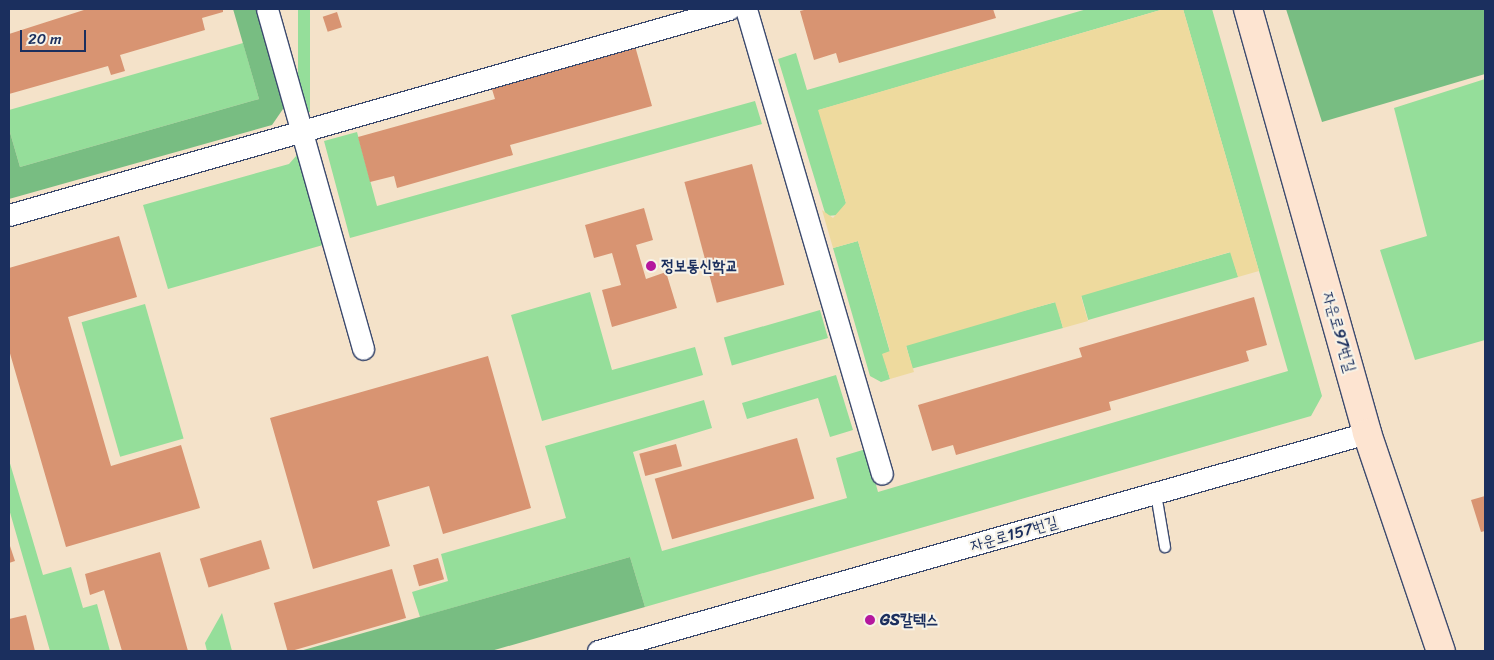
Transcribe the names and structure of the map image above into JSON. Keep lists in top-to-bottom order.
{
  "streets": {
    "street": ["자운로97번길", "자운로157번길"]
  },
  "crossings": [
    ["자운로97번길", "자운로157번길"]
  ],
  "places": ["정보통신학교", "GS칼텍스"],
  "scale_bar": "20 m"
}
